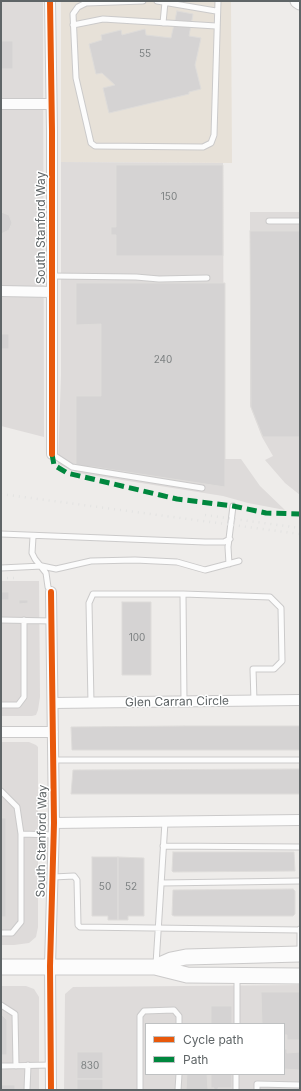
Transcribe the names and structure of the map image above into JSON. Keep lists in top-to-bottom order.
{
  "streets": {
    "street": ["South Stanford Way", "Glen Carran Circle"]
  },
  "crossings": [
    ["South Stanford Way", "Glen Carran Circle"]
  ],
  "house_numbers": [
    "55",
    "150",
    "240",
    "100",
    "50",
    "52",
    "830"
  ],
  "legend": ["Cycle path", "Path"]
}
